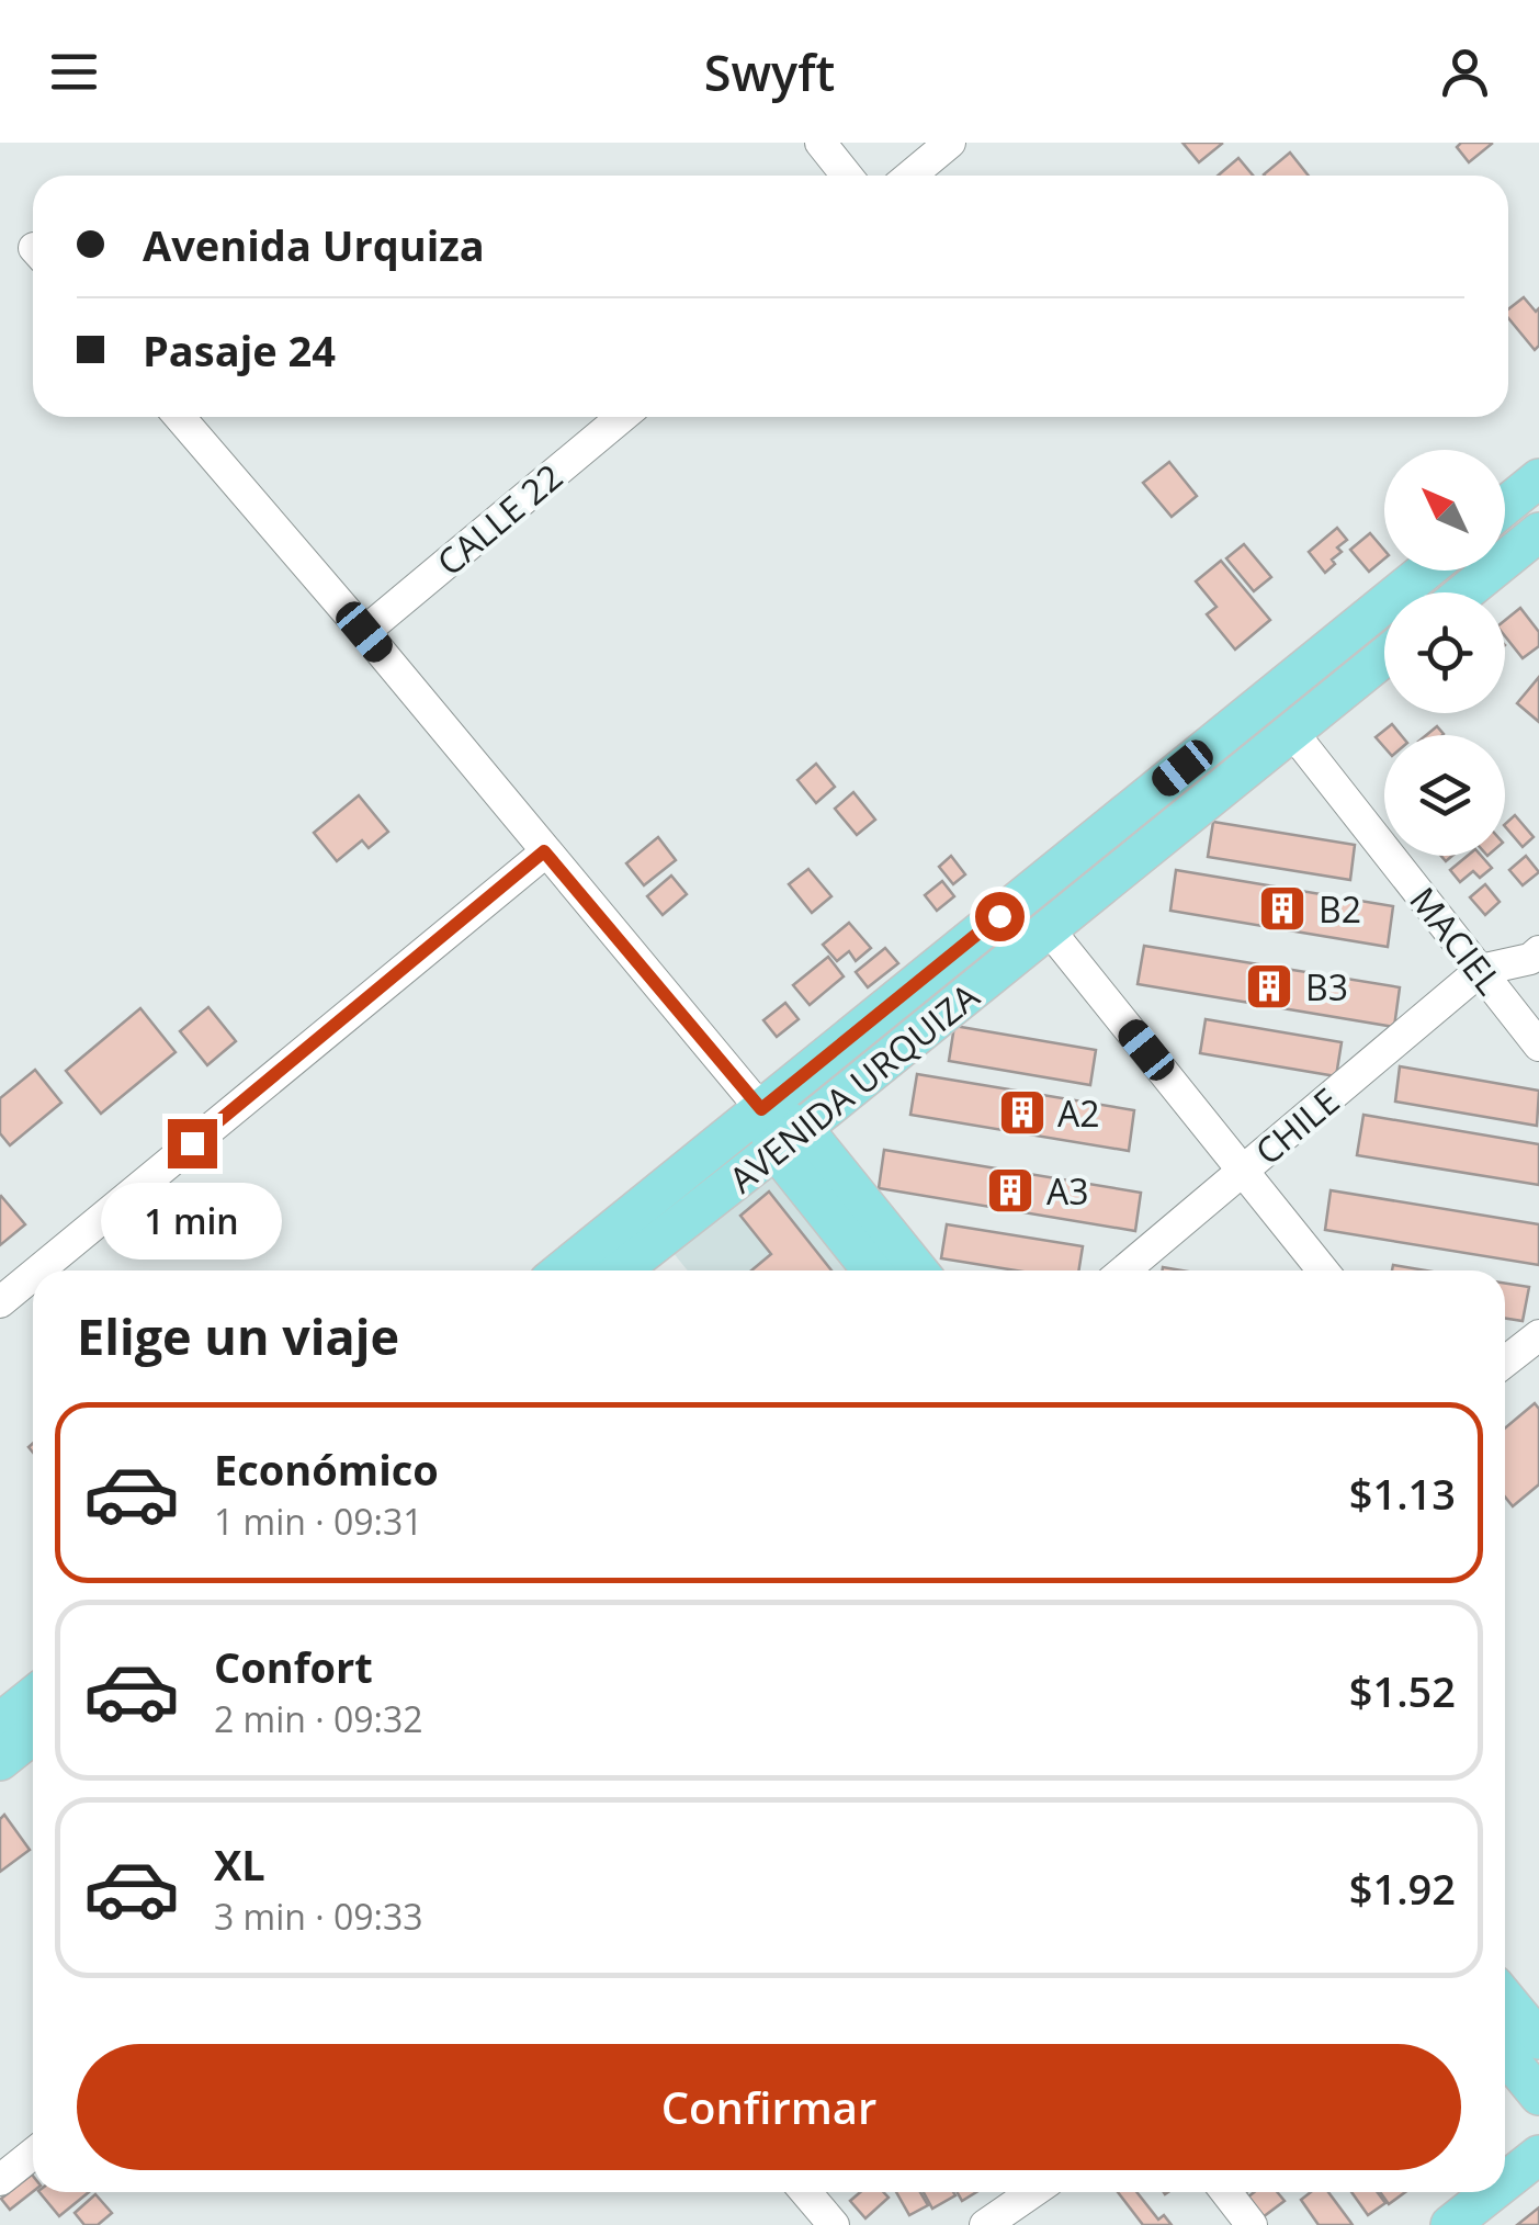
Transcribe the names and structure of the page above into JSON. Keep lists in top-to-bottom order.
{
  "streets": {
    "main road": ["AVENIDA URQUIZA"],
    "street": ["CALLE 22", "MACIEL", "CHILE"]
  },
  "crossings": [
    ["MACIEL", "AVENIDA URQUIZA"],
    ["MACIEL", "CHILE"]
  ],
  "places": {
    "building": [
      "B2",
      "B3",
      "A2",
      "A3"
    ]
  },
  "north": "top left",
  "page": {
    "header": "Swyft",
    "banner": ["Avenida Urquiza", "Pasaje 24"],
    "bubble": "1 min",
    "heading": "Elige un viaje",
    "list": [
      {
        "name": "Económico",
        "note": "1 min · 09:31",
        "value": "$1.13"
      },
      {
        "name": "Confort",
        "note": "2 min · 09:32",
        "value": "$1.52"
      },
      {
        "name": "XL",
        "note": "3 min · 09:33",
        "value": "$1.92"
      }
    ],
    "buttons": "Confirmar"
  }
}
